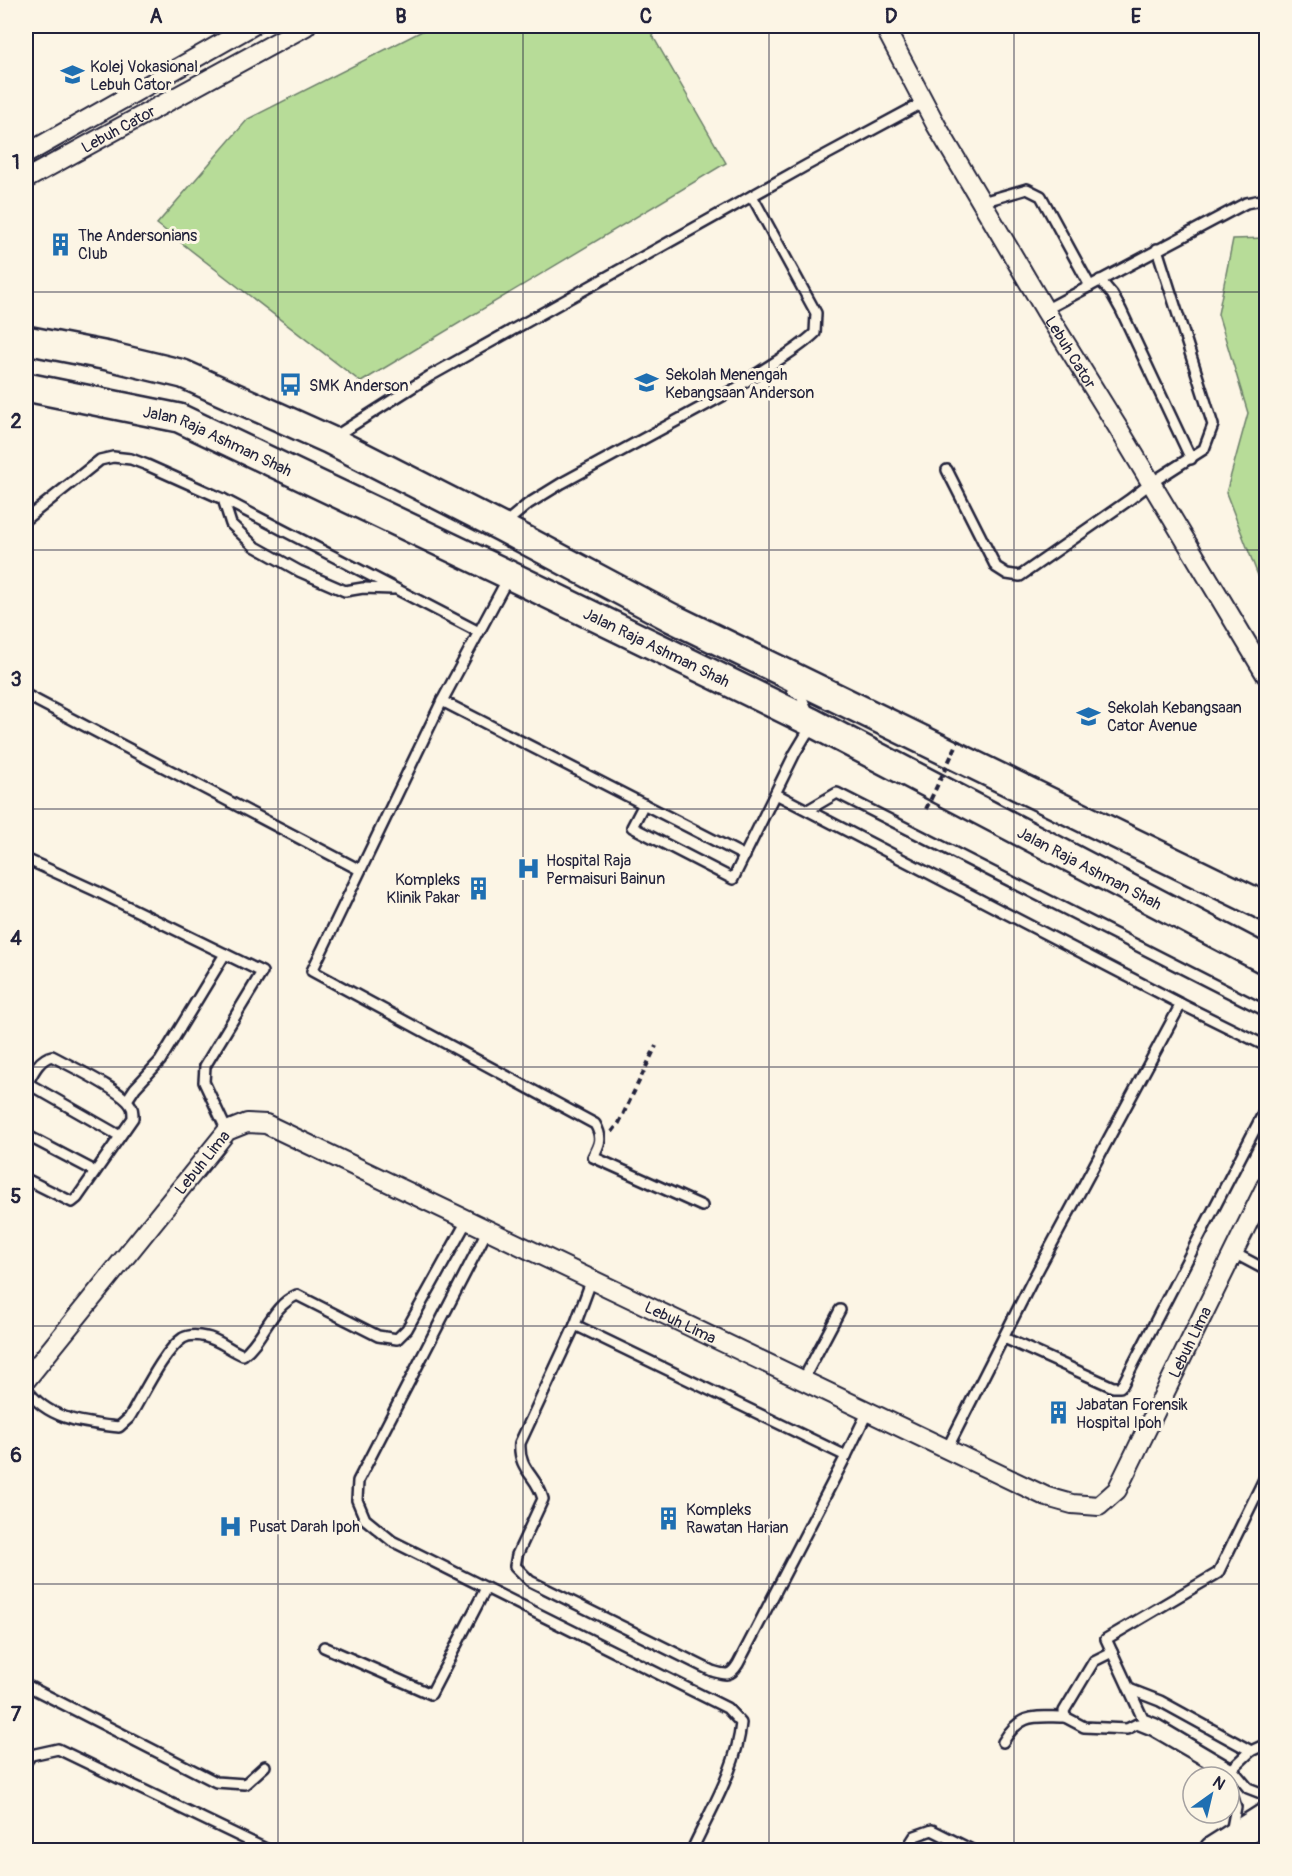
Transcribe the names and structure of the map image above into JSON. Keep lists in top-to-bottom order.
{
  "streets": {
    "main road": ["Jalan Raja Ashman Shah"],
    "street": ["Lebuh Cator", "Lebuh Lima"]
  },
  "places": {
    "school or university": ["Kolej Vokasional Lebuh Cator", "Sekolah Menengah Kebangsaan Anderson", "Sekolah Kebangsaan Cator Avenue"],
    "building": [
      "The Andersonians Club",
      "Kompleks Klinik Pakar",
      "Jabatan Forensik Hospital Ipoh",
      "Kompleks Rawatan Harian"
    ],
    "bus stop": ["SMK Anderson"],
    "hospital": ["Hospital Raja Permaisuri Bainun", "Pusat Darah Ipoh"]
  },
  "north": "top right",
  "grid": {
    "columns": [
      "A",
      "B",
      "C",
      "D",
      "E"
    ],
    "rows": [
      "1",
      "2",
      "3",
      "4",
      "5",
      "6",
      "7"
    ]
  }
}
